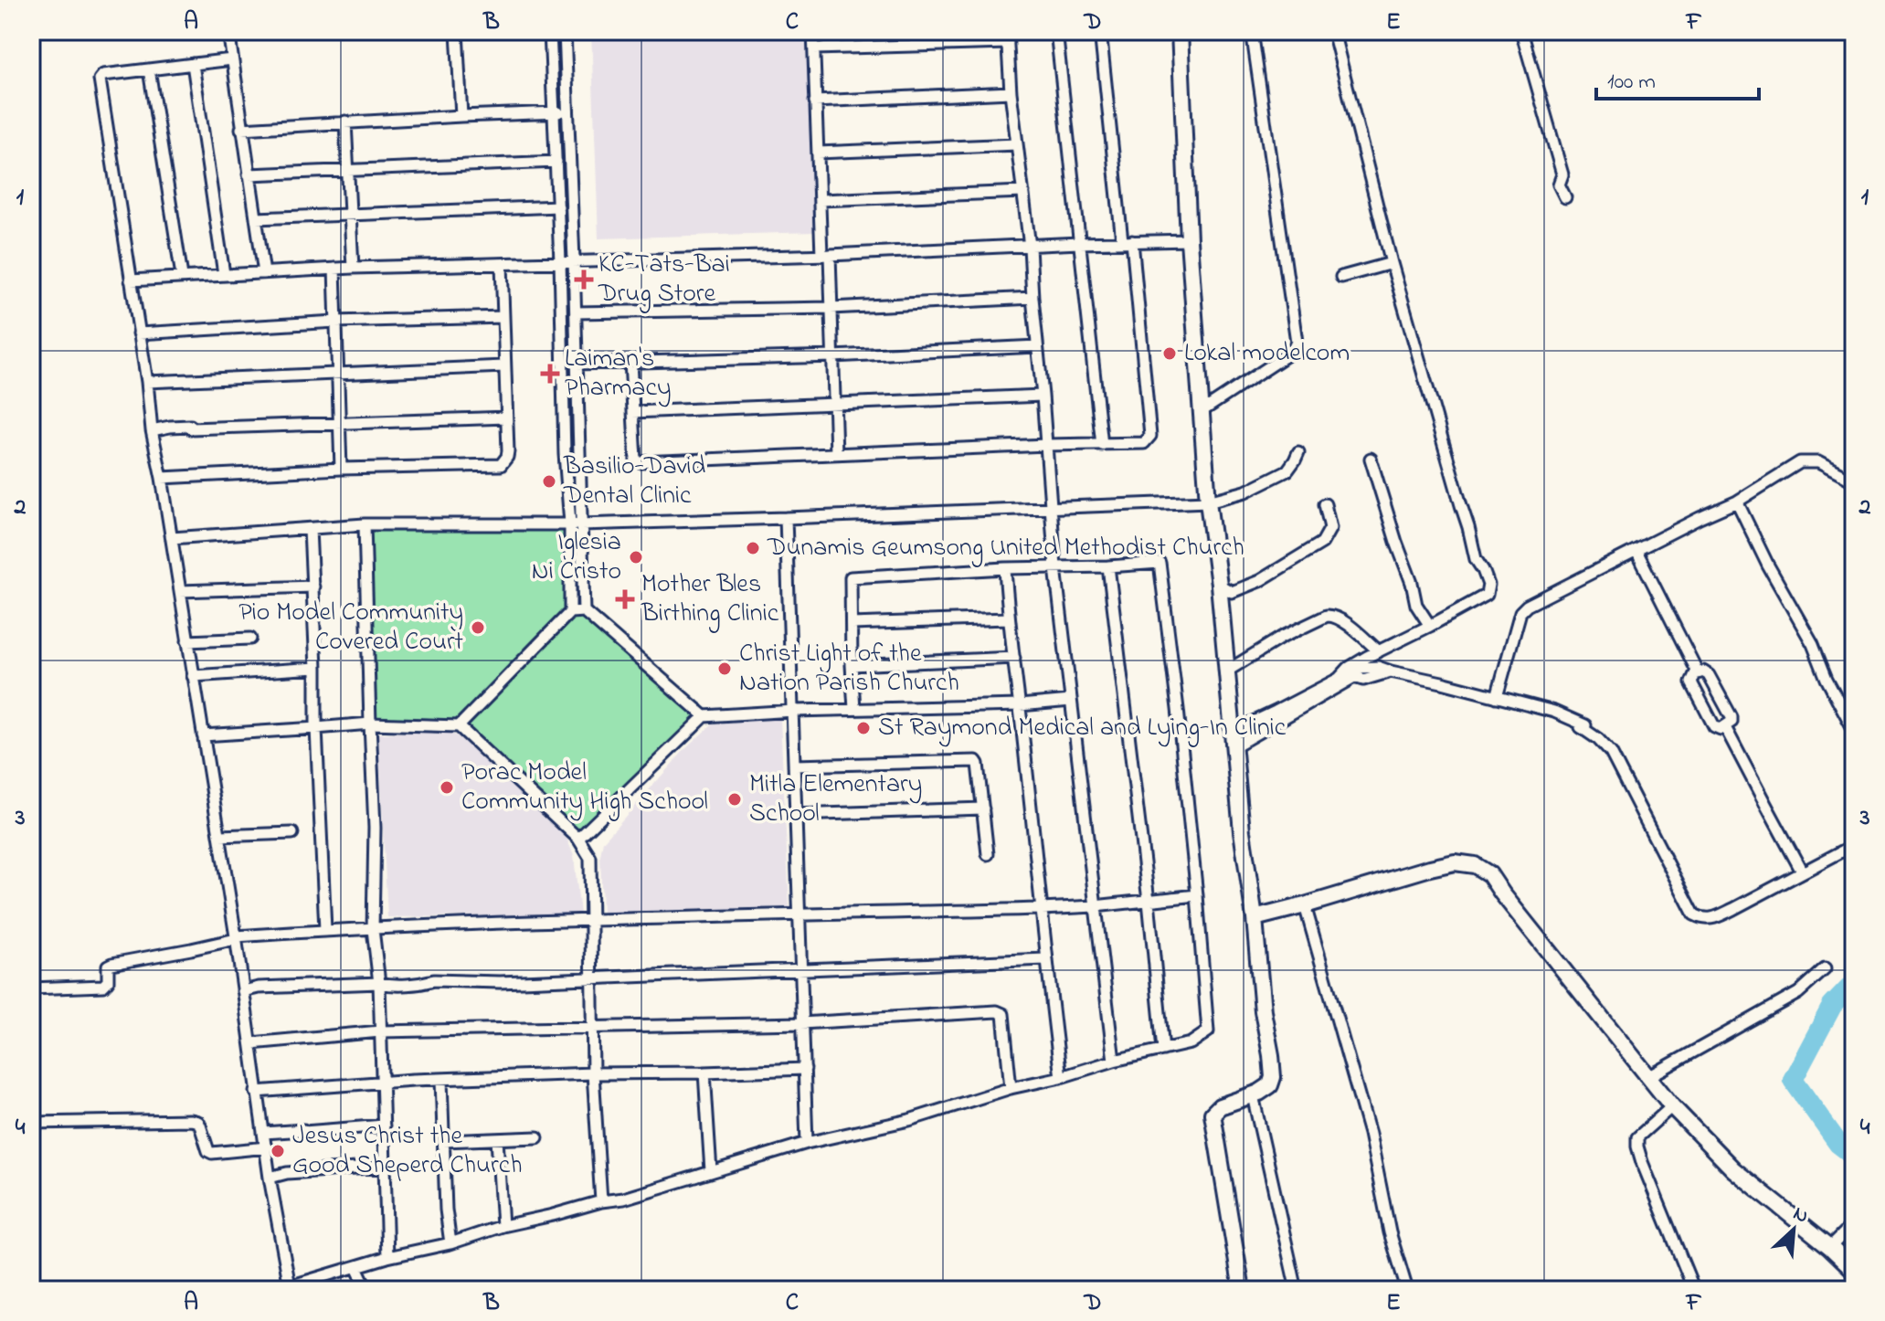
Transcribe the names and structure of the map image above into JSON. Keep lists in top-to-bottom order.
{
  "places": {
    "health": ["KC-Tats-Bai Drug Store", "Laiman's Pharmacy", "Mother Bles Birthing Clinic"],
    "other": [
      "Lokal modelcom",
      "Basilio-David Dental Clinic",
      "Dunamis Geumsong United Methodist Church",
      "Iglesia Ni Cristo",
      "Pio Model Community Covered Court",
      "Christ Light of the Nation Parish Church",
      "St Raymond Medical and Lying-In Clinic",
      "Porac Model Community High School",
      "Mitla Elementary School",
      "Jesus Christ the Good Sheperd Church"
    ]
  },
  "scale_bar": "100 m",
  "north": "top right",
  "grid": {
    "columns": [
      "A",
      "B",
      "C",
      "D",
      "E",
      "F"
    ],
    "rows": [
      "1",
      "2",
      "3",
      "4"
    ]
  }
}
